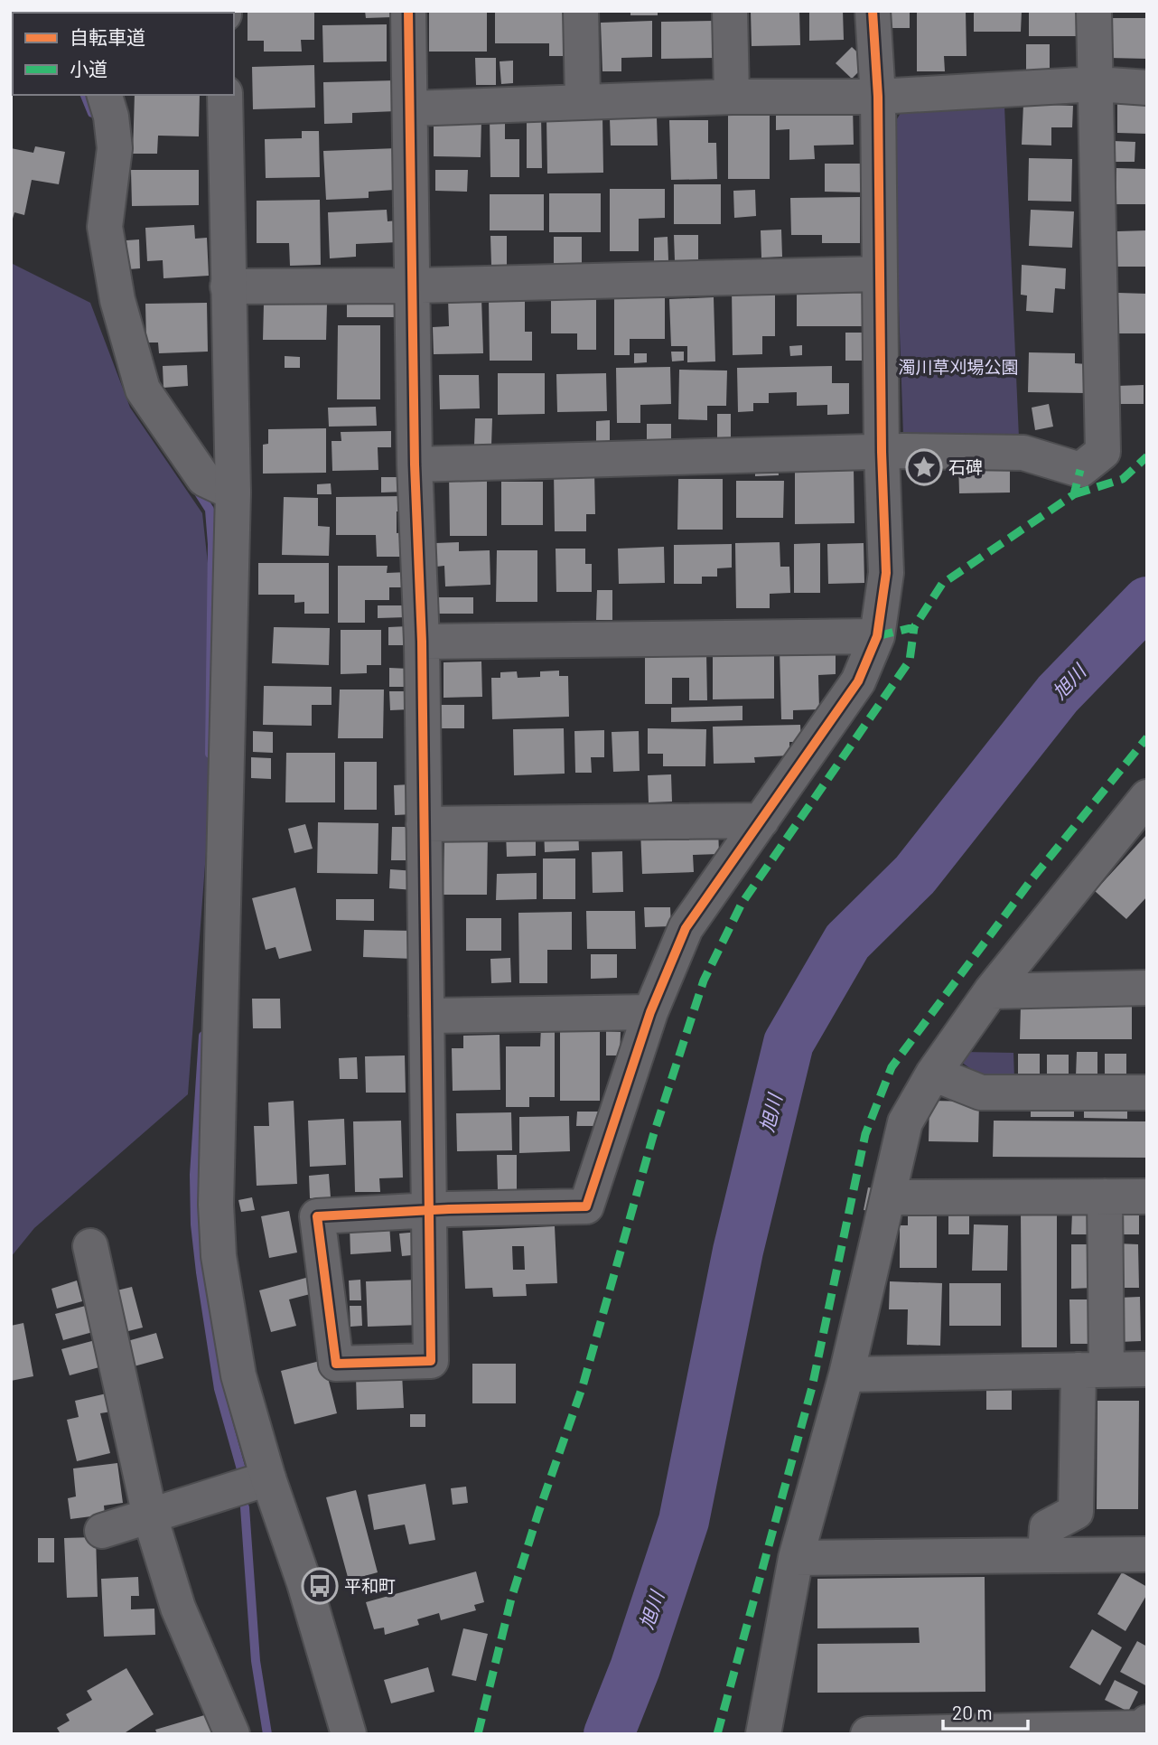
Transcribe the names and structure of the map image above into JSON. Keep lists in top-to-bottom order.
{
  "water": ["旭川"],
  "parks": ["濁川草刈場公園"],
  "places": {
    "place": ["石碑"],
    "bus stop": ["平和町"]
  },
  "legend": ["自転車道", "小道"],
  "scale_bar": "20 m"
}
